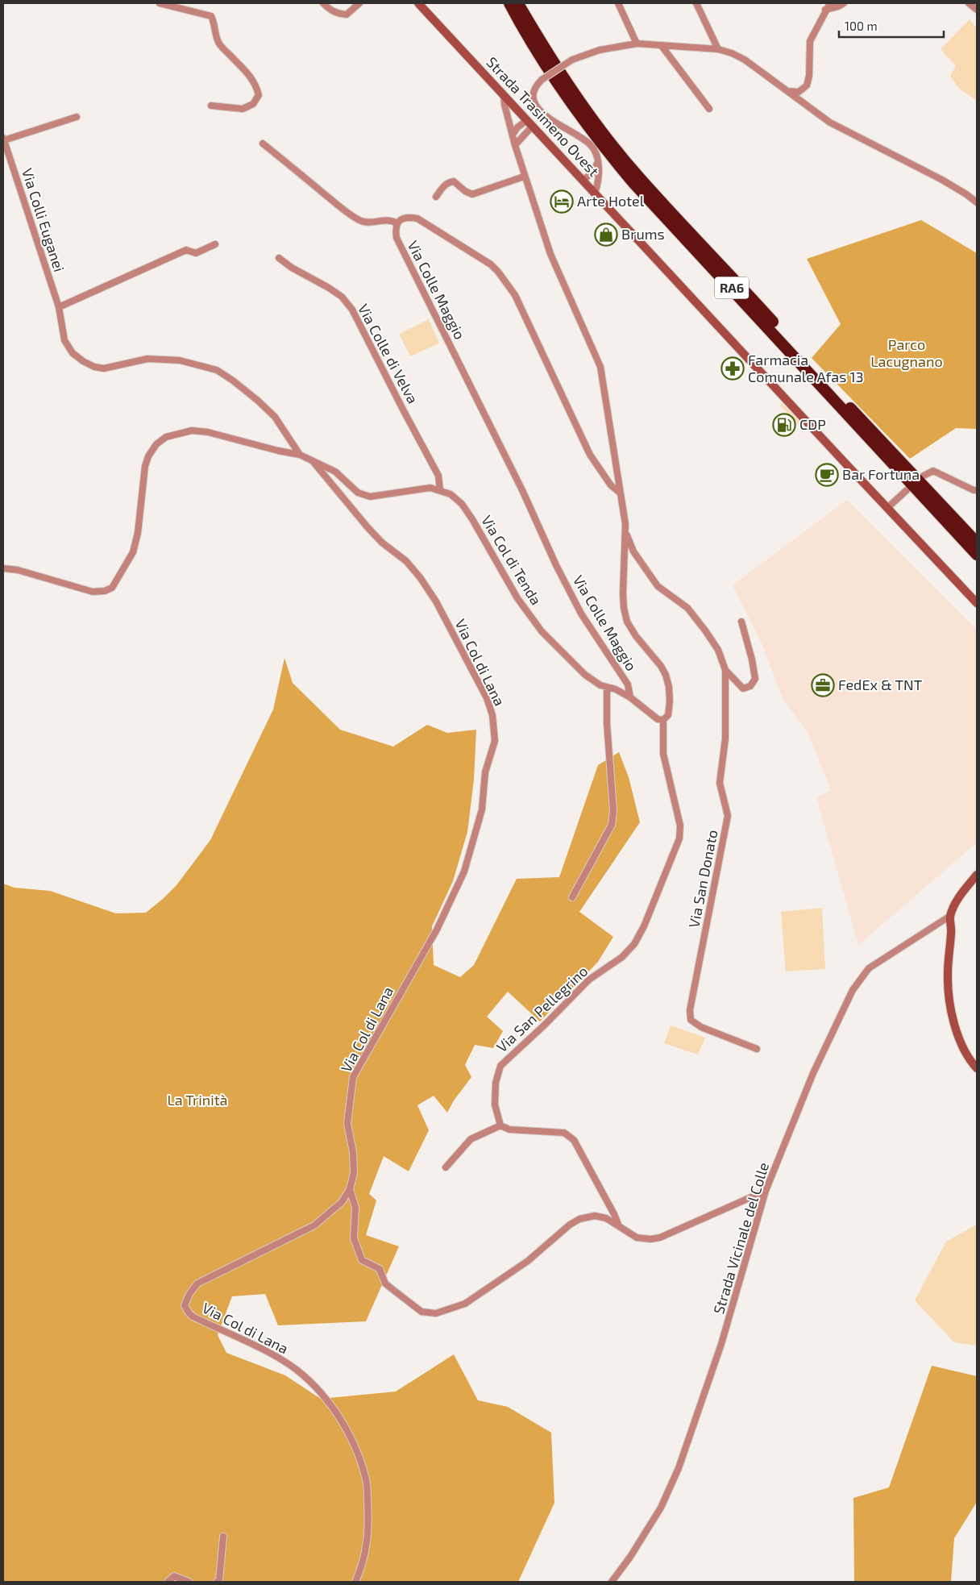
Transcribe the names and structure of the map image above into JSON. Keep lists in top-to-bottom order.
{
  "streets": {
    "highway": ["RA6"],
    "main road": ["Strada Trasimeno Ovest"],
    "street": [
      "Via Colli Euganei",
      "Via Colle Maggio",
      "Via Colle di Velva",
      "Via Col di Tenda",
      "Via Col di Lana",
      "Via San Donato",
      "Via San Pellegrino",
      "Strada Vicinale del Colle"
    ]
  },
  "crossings": [
    ["Via Colli Euganei", "Via Col di Tenda"],
    ["Via Colle Maggio", "Via Col di Tenda"],
    ["Via Colle di Velva", "Via Col di Tenda"],
    ["Via Col di Tenda", "Via Col di Lana"],
    ["Via Col di Tenda", "Via San Pellegrino"]
  ],
  "parks": ["Parco Lacugnano", "La Trinità"],
  "places": {
    "hotel": ["Arte Hotel"],
    "shop": ["Brums"],
    "pharmacy": ["Farmacia Comunale Afas 13"],
    "fuel station": ["CDP"],
    "cafe": ["Bar Fortuna"],
    "office": ["FedEx & TNT"]
  },
  "scale_bar": "100 m"
}
